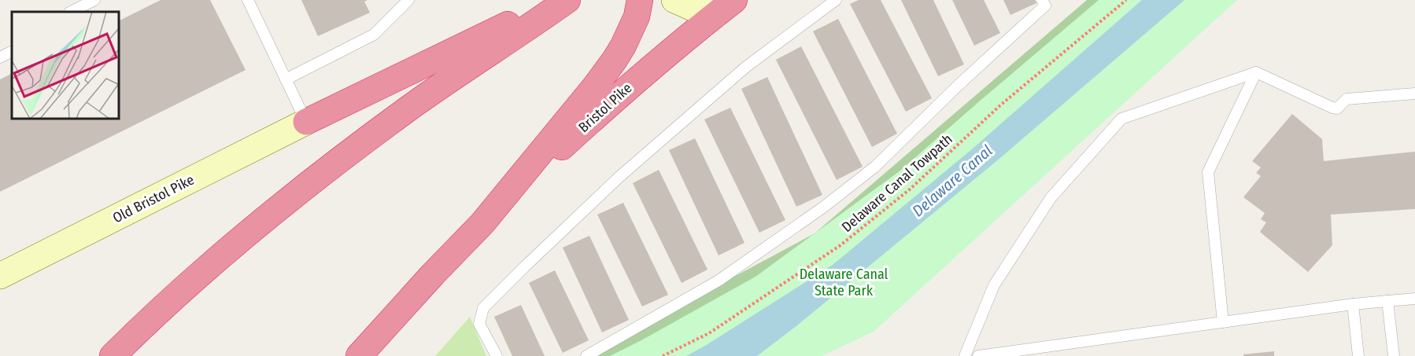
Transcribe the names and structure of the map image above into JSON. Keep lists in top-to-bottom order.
{
  "streets": {
    "highway": ["Bristol Pike"],
    "main road": ["Old Bristol Pike"],
    "path": ["Delaware Canal Towpath"]
  },
  "water": ["Delaware Canal"],
  "parks": ["Delaware Canal State Park"]
}
